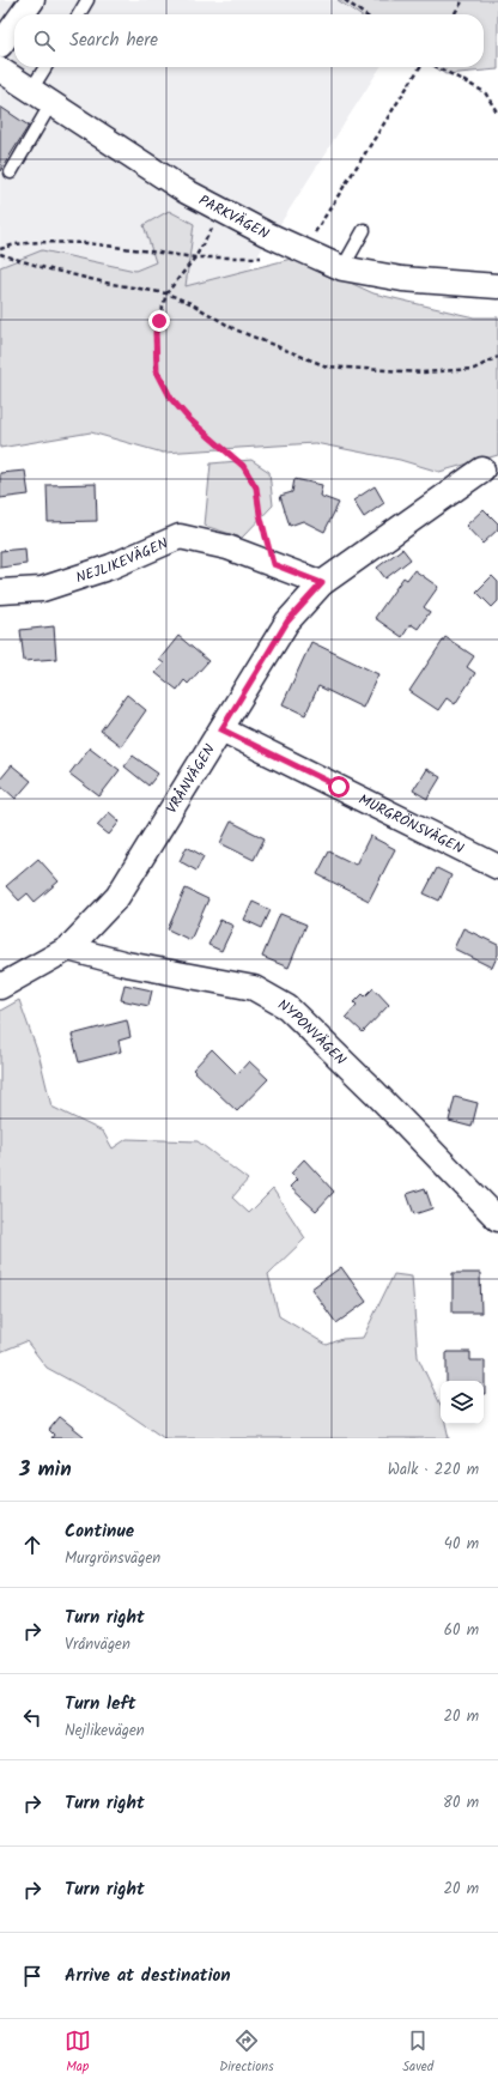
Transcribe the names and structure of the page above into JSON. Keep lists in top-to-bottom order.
{
  "streets": {
    "street": [
      "PARKVÄGEN",
      "NEJLIKEVÄGEN",
      "VRÅNVÄGEN",
      "MURGRÖNSVÄGEN",
      "NYPONVÄGEN"
    ]
  },
  "crossings": [
    ["NEJLIKEVÄGEN", "VRÅNVÄGEN"],
    ["VRÅNVÄGEN", "MURGRÖNSVÄGEN"],
    ["VRÅNVÄGEN", "NYPONVÄGEN"]
  ],
  "page": {
    "search": "Search here",
    "heading": ["3 min", "Walk · 220 m"],
    "list": [
      ["Continue", "Murgrönsvägen", "40 m"],
      ["Turn right", "Vrånvägen", "60 m"],
      ["Turn left", "Nejlikevägen", "20 m"],
      ["Turn right", "80 m"],
      ["Turn right", "20 m"],
      "Arrive at destination"
    ],
    "nav": ["Map", "Directions", "Saved"]
  }
}
